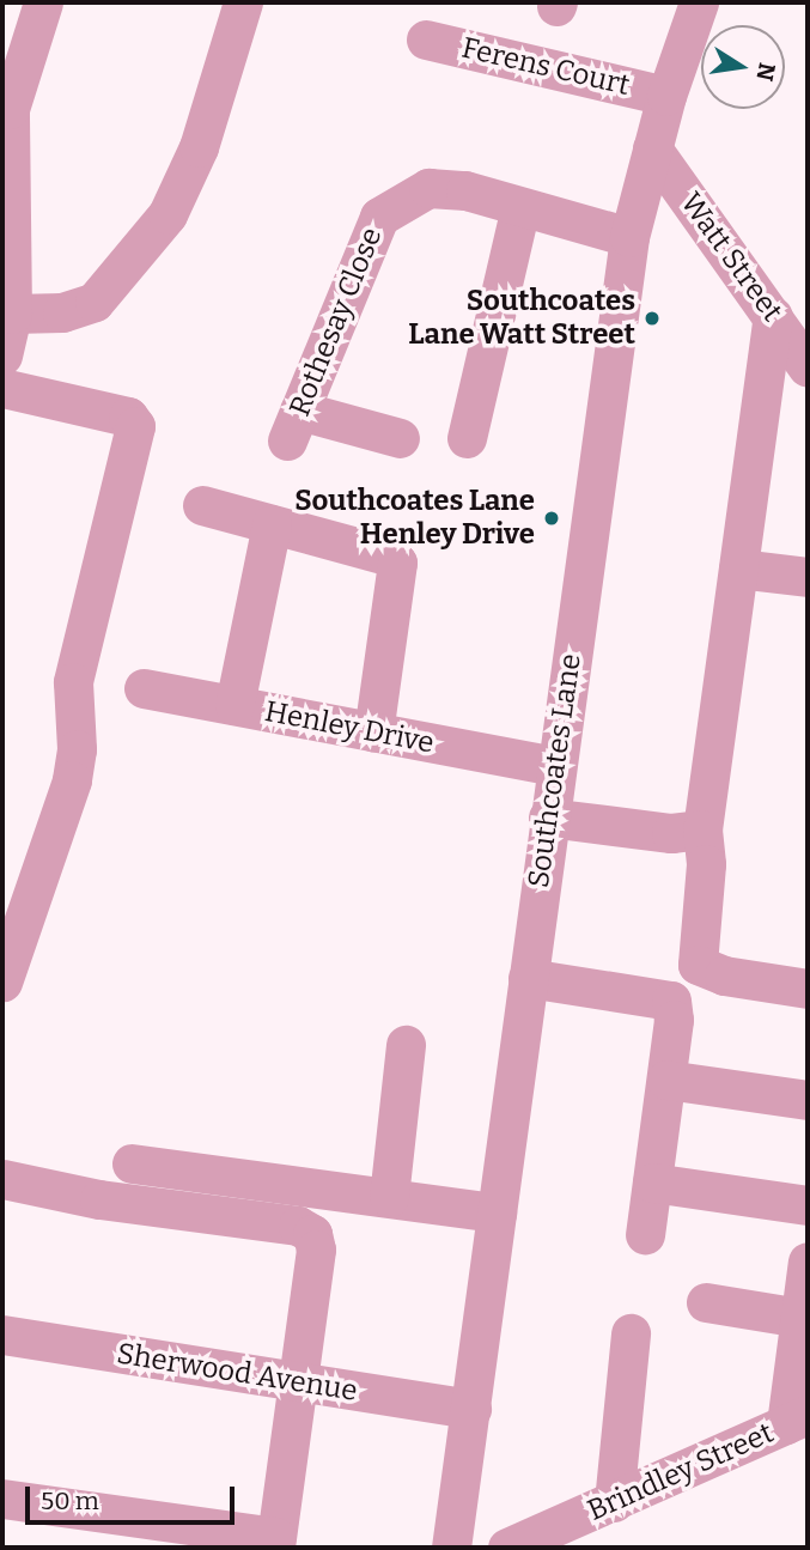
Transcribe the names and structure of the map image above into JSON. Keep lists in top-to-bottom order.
{
  "streets": {
    "street": [
      "Ferens Court",
      "Watt Street",
      "Rothesay Close",
      "Henley Drive",
      "Southcoates Lane",
      "Sherwood Avenue",
      "Brindley Street"
    ]
  },
  "crossings": [
    ["Ferens Court", "Southcoates Lane"],
    ["Watt Street", "Southcoates Lane"],
    ["Rothesay Close", "Southcoates Lane"],
    ["Henley Drive", "Southcoates Lane"],
    ["Southcoates Lane", "Sherwood Avenue"]
  ],
  "places": ["Southcoates Lane Watt Street", "Southcoates Lane Henley Drive"],
  "scale_bar": "50 m",
  "north": "right"
}
